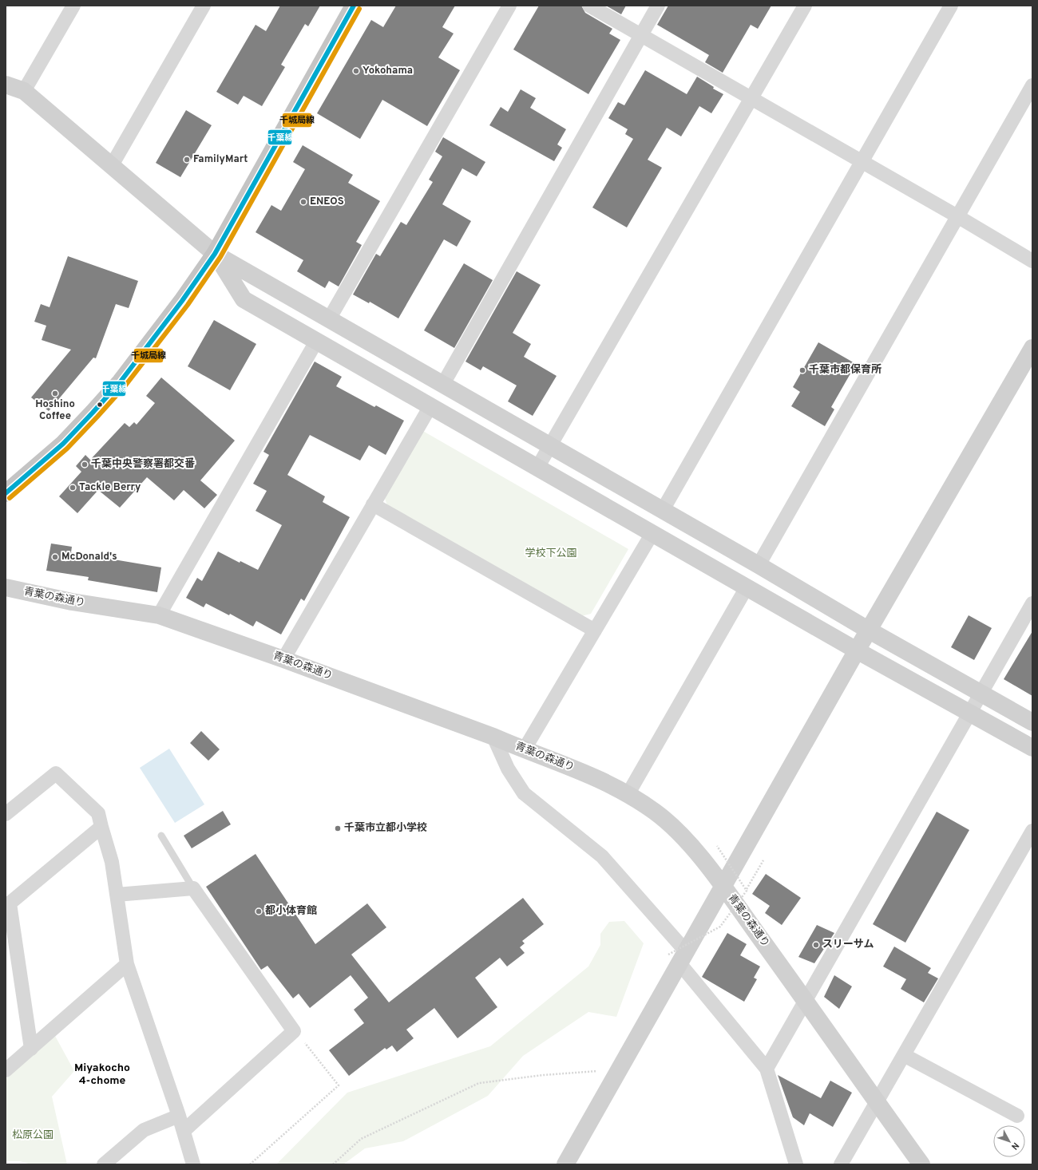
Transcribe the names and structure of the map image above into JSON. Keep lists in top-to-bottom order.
{
  "streets": {
    "street": ["青葉の森通り"]
  },
  "districts": ["Miyakocho 4-chome"],
  "parks": ["学校下公園", "松原公園"],
  "places": [
    "Yokohama",
    "FamilyMart",
    "ENEOS",
    "千葉市都保育所",
    "Hoshino Coffee",
    "千葉中央警察署都交番",
    "Tackle Berry",
    "McDonald's",
    "千葉市立都小学校",
    "都小体育館",
    "スリーサム"
  ],
  "lines": ["transit line 千葉線", "transit line 千城局線"],
  "north": "bottom right"
}
